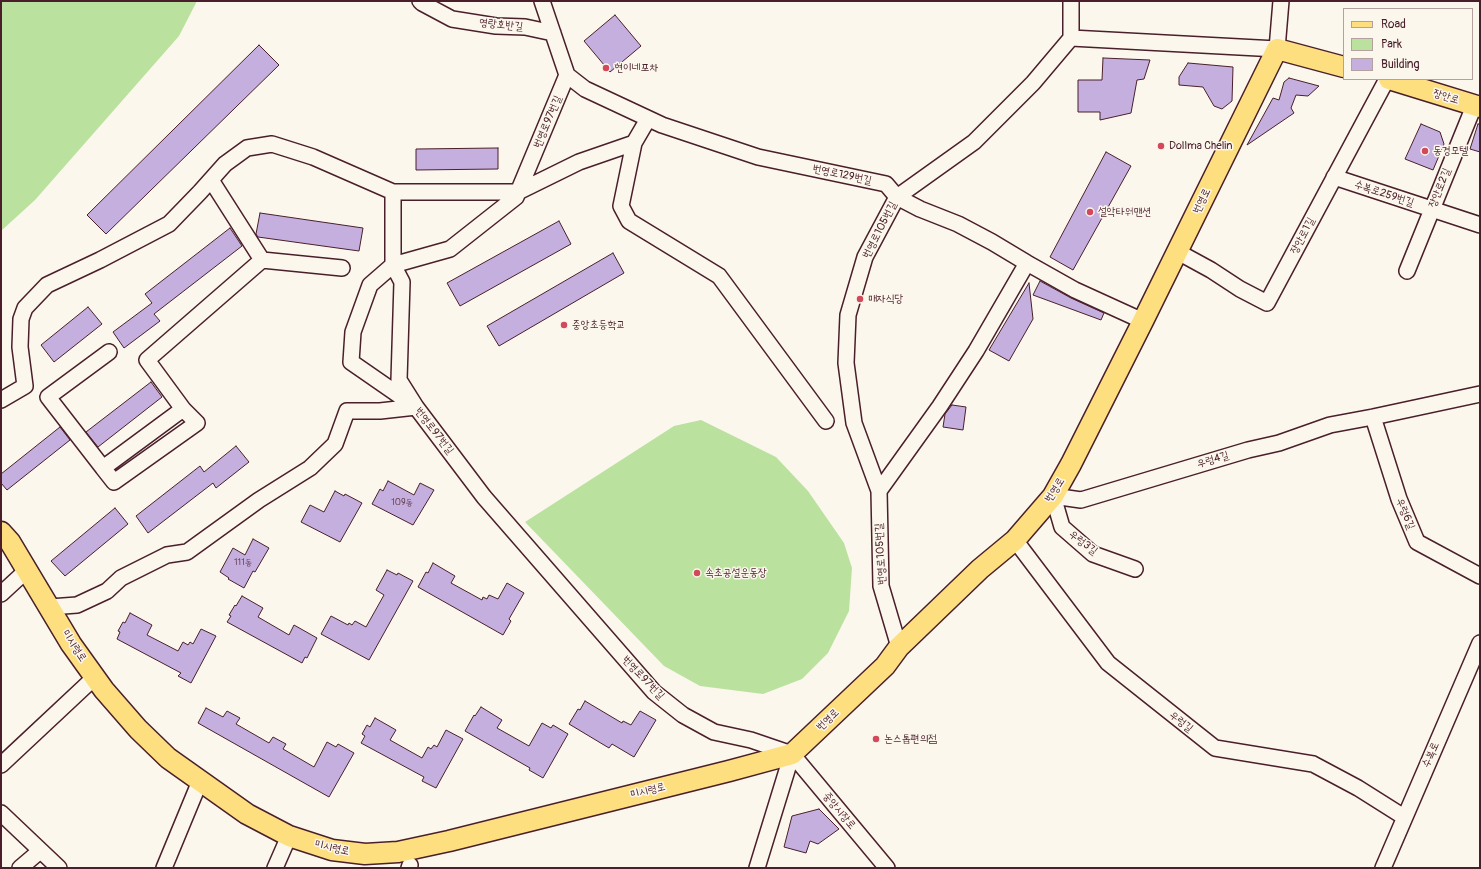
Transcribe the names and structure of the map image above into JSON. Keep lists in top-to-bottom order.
{
  "streets": {
    "main road": ["장안로", "번영로", "미시령로"],
    "street": [
      "영랑호반길",
      "번영로97번길",
      "번영로129번길",
      "장안로2길",
      "수복로259번길",
      "번영로105번길",
      "장안로1길",
      "우렁4길",
      "우렁6길",
      "우렁3길",
      "우렁길",
      "수복로",
      "중앙시장로"
    ]
  },
  "crossings": [
    ["장안로", "장안로2길"],
    ["번영로97번길", "번영로129번길"],
    ["번영로97번길", "번영로"],
    ["번영로97번길", "미시령로"],
    ["번영로97번길", "중앙시장로"],
    ["번영로129번길", "번영로"],
    ["번영로129번길", "번영로105번길"],
    ["장안로2길", "수복로259번길"],
    ["수복로259번길", "장안로1길"],
    ["번영로", "번영로105번길"],
    ["번영로", "장안로1길"],
    ["번영로", "우렁4길"],
    ["번영로", "우렁3길"],
    ["번영로", "미시령로"],
    ["번영로", "우렁길"],
    ["번영로", "중앙시장로"],
    ["우렁4길", "우렁6길"],
    ["우렁4길", "우렁3길"],
    ["미시령로", "중앙시장로"],
    ["우렁길", "수복로"]
  ],
  "places": [
    "현이네포차",
    "Dollma Chelin",
    "동경모텔",
    "설악타워맨션",
    "매자식당",
    "중앙초등학교",
    "속초공설운동장",
    "논스톱편의점"
  ],
  "house_numbers": ["109동", "111동"],
  "legend": ["Road", "Park", "Building"]
}
